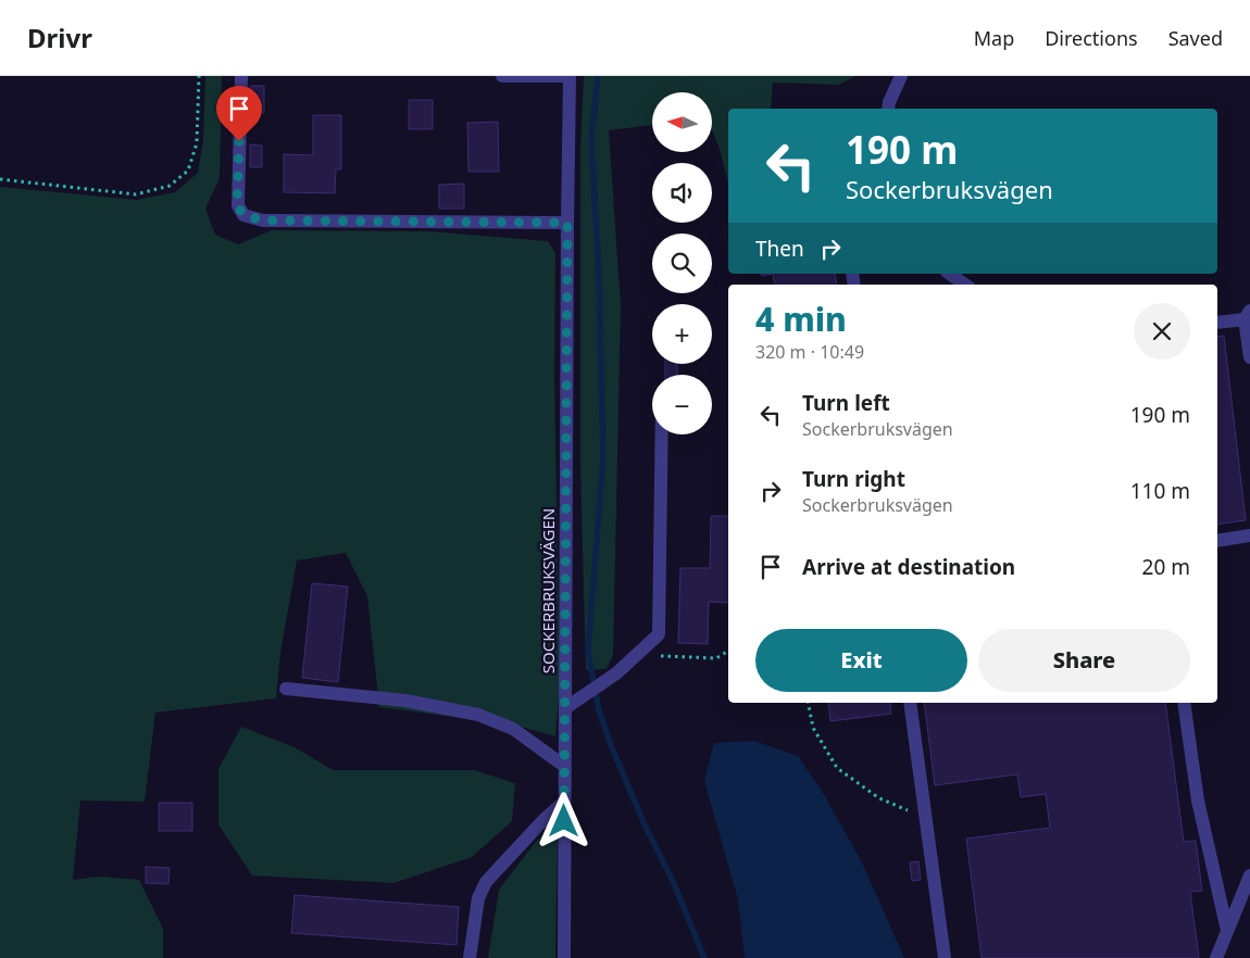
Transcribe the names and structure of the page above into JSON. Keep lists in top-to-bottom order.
{
  "streets": {
    "street": ["SOCKERBRUKSVÄGEN"]
  },
  "north": "left",
  "page": {
    "header": "Drivr",
    "nav": ["Map", "Directions", "Saved"],
    "map_buttons": ["+", "−"],
    "turn": ["190 m", "Sockerbruksvägen"],
    "then": "Then",
    "heading": ["4 min", "320 m · 10:49"],
    "list": [
      {
        "name": "Turn left",
        "note": "Sockerbruksvägen",
        "value": "190 m"
      },
      {
        "name": "Turn right",
        "note": "Sockerbruksvägen",
        "value": "110 m"
      },
      {
        "name": "Arrive at destination",
        "value": "20 m"
      }
    ],
    "buttons": ["Exit", "Share"]
  }
}
